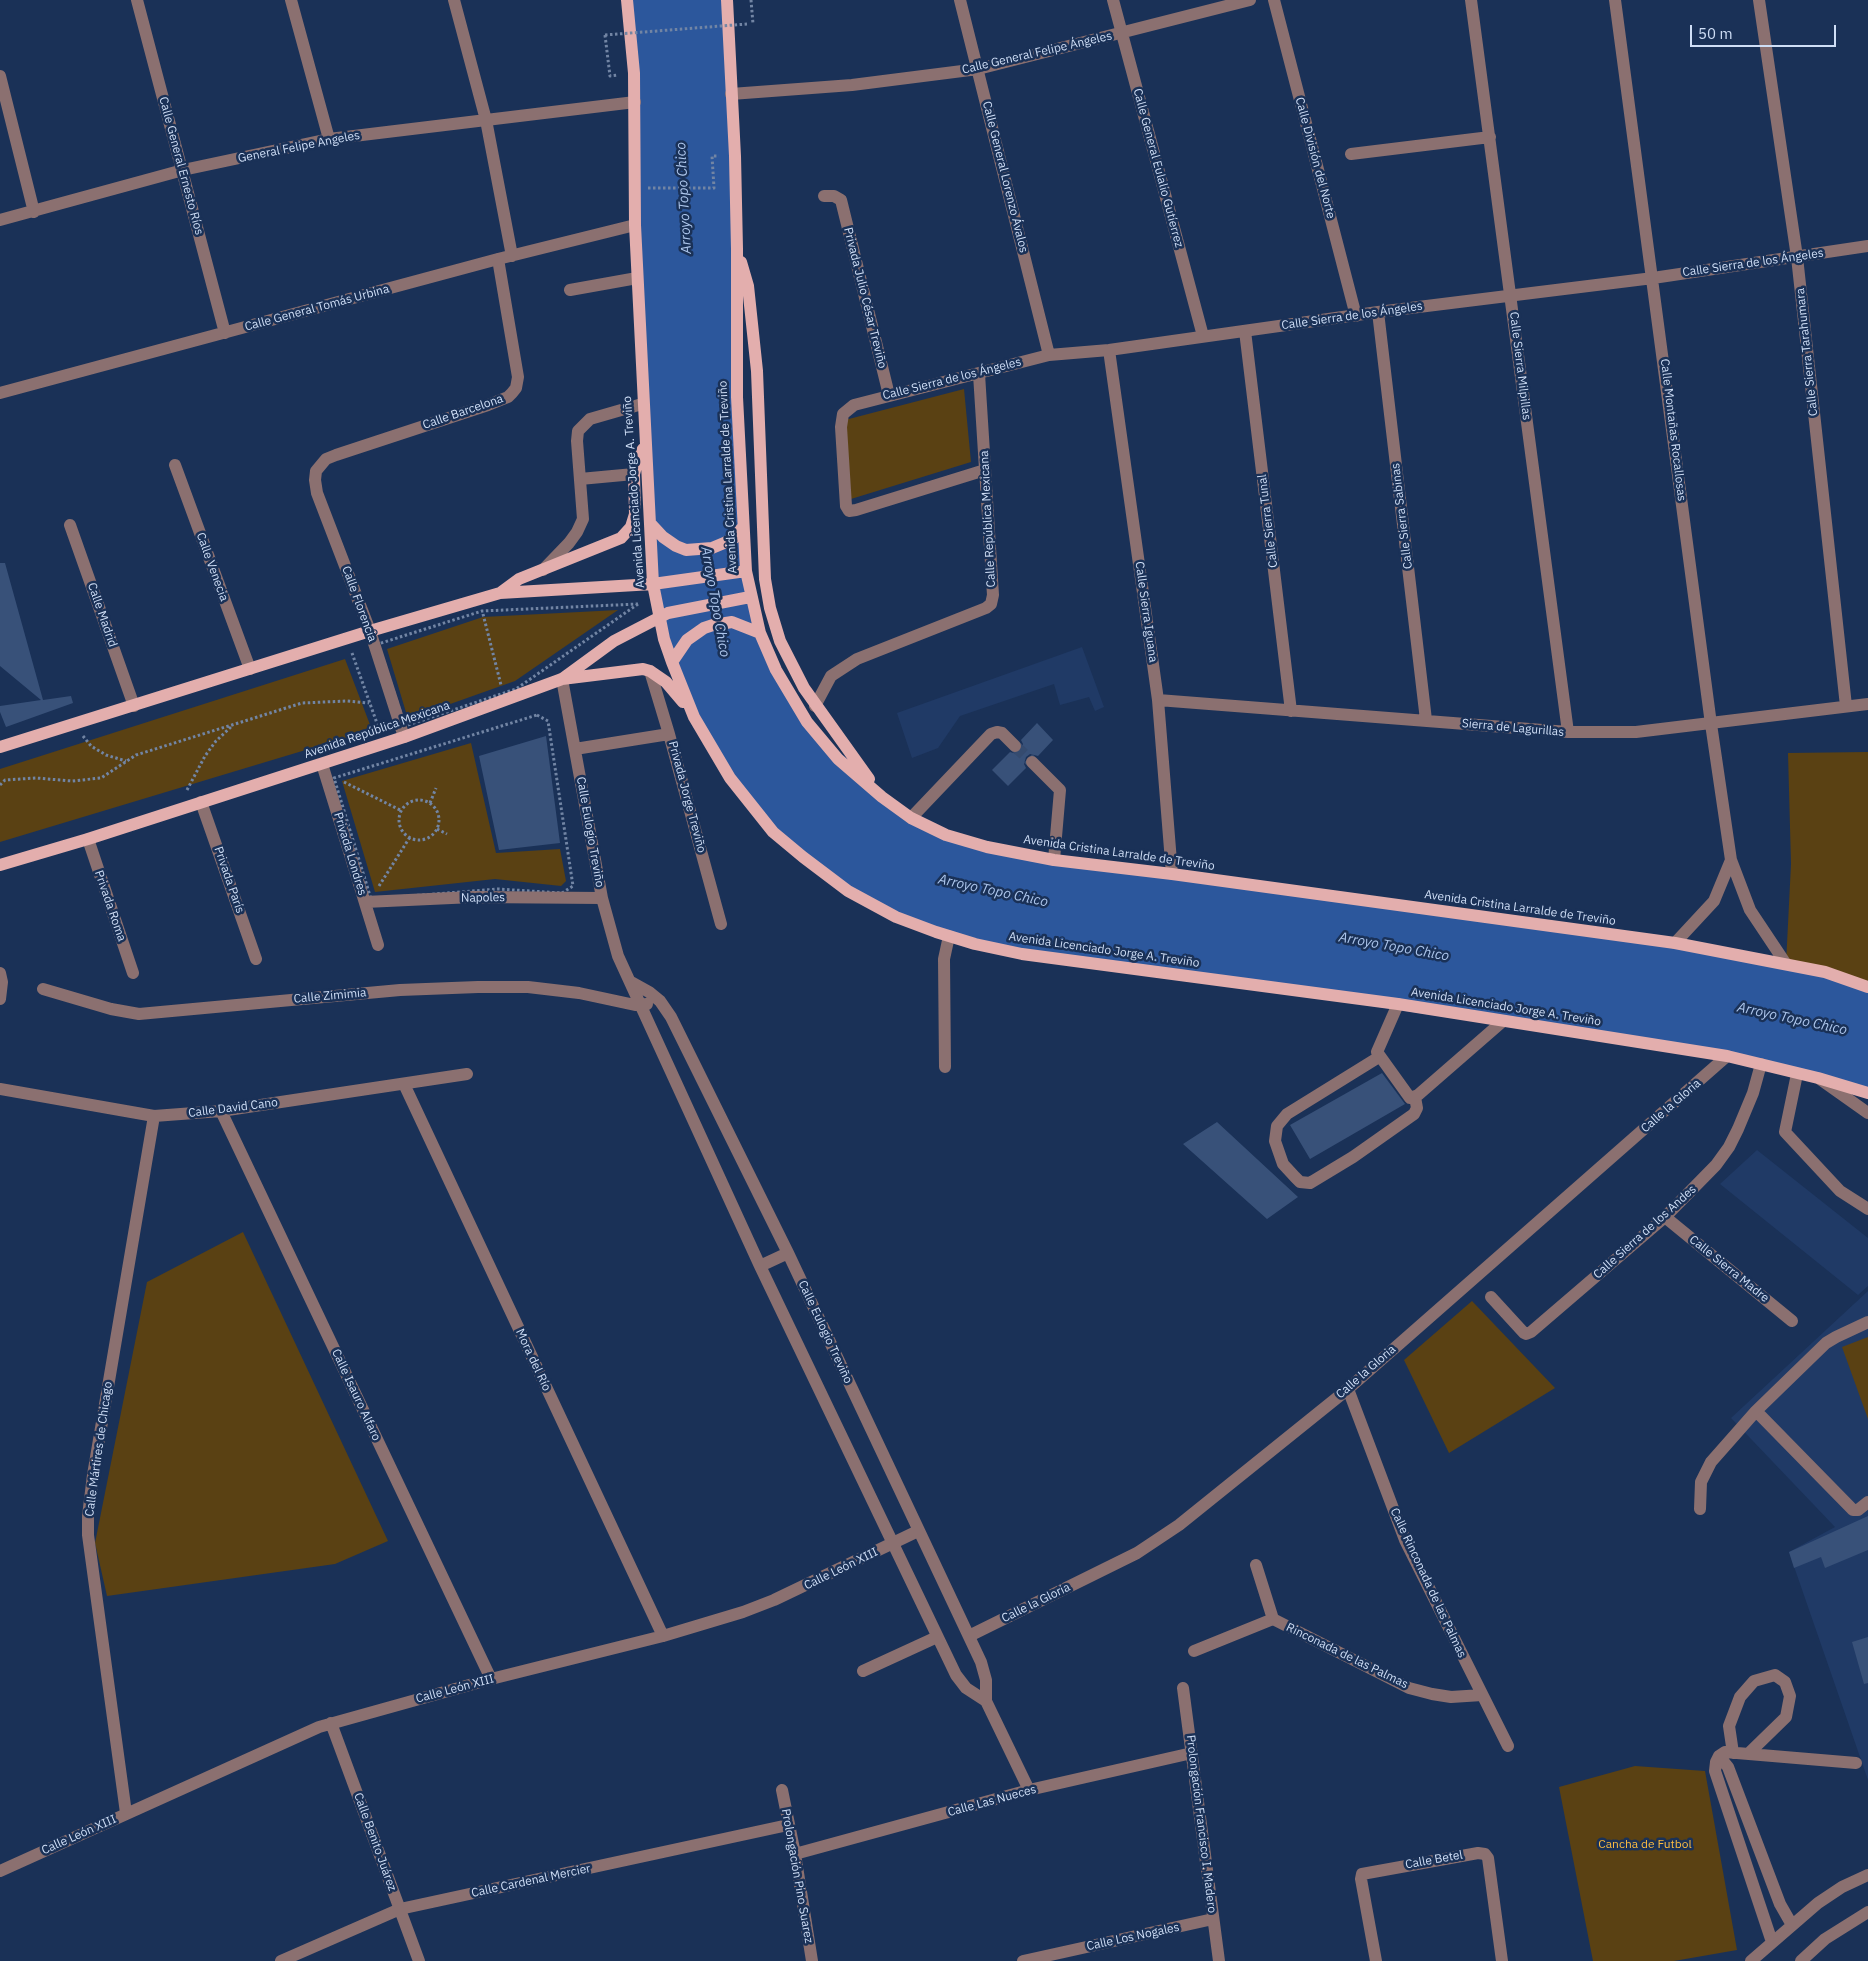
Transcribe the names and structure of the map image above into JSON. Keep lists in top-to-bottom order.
{
  "streets": {
    "main road": ["Avenida Cristina Larralde de Treviño", "Avenida Licenciado Jorge A. Treviño", "Avenida República Mexicana"],
    "street": [
      "Calle General Felipe Ángeles",
      "General Felipe Angeles",
      "Calle División del Norte",
      "Calle General Ernesto Ríos",
      "Calle General Eulalio Gutíerrez",
      "Calle General Lorenzo Ávalos",
      "Calle Sierra de los Ángeles",
      "Privada Julio César Treviño",
      "Calle General Tomás Urbina",
      "Calle Sierra Tarahumara",
      "Calle Sierra Milpillas",
      "Calle Barcelona",
      "Calle Montañas Rocallosas",
      "Calle Sierra Sabinas",
      "Calle República Mexicana",
      "Calle Sierra Tunal",
      "Calle Venecia",
      "Calle Florencia",
      "Calle Sierra Iguana",
      "Calle Madrid",
      "Sierra de Lagurillas",
      "Privada Jorge Treviño",
      "Calle Eulogio Treviño",
      "Privada Londres",
      "Privada París",
      "Napoles",
      "Privada Roma",
      "Calle Zimimia",
      "Calle la Gloria",
      "Calle David Cano",
      "Calle Sierra de los Andes",
      "Calle Sierra Madre",
      "Mora del Río",
      "Calle Isauro Alfaro",
      "Calle Mártires de Chicago",
      "Calle León XIII",
      "Calle Rinconada de las Palmas",
      "Rinconada de las Palmas",
      "Calle Las Nueces",
      "Prolongación Francisco I. Madero",
      "Calle Benito Juárez",
      "Calle Betel",
      "Prolongación Pino Suarez",
      "Calle Cardenal Mercier",
      "Calle Los Nogales"
    ]
  },
  "crossings": [
    ["Calle General Felipe Ángeles", "Calle General Eulalio Gutíerrez"],
    ["Calle General Felipe Ángeles", "Calle General Lorenzo Ávalos"],
    ["Calle General Felipe Ángeles", "Avenida Cristina Larralde de Treviño"],
    ["General Felipe Angeles", "Calle General Ernesto Ríos"],
    ["General Felipe Angeles", "Avenida Licenciado Jorge A. Treviño"],
    ["Calle División del Norte", "Calle Sierra de los Ángeles"],
    ["Calle General Ernesto Ríos", "Calle General Tomás Urbina"],
    ["Calle General Eulalio Gutíerrez", "Calle Sierra de los Ángeles"],
    ["Calle General Lorenzo Ávalos", "Calle Sierra de los Ángeles"],
    ["Calle Sierra de los Ángeles", "Privada Julio César Treviño"],
    ["Calle Sierra de los Ángeles", "Calle Sierra Tarahumara"],
    ["Calle Sierra de los Ángeles", "Calle Sierra Milpillas"],
    ["Calle Sierra de los Ángeles", "Calle Montañas Rocallosas"],
    ["Calle Sierra de los Ángeles", "Calle Sierra Sabinas"],
    ["Calle Sierra de los Ángeles", "Calle República Mexicana"],
    ["Calle Sierra de los Ángeles", "Calle Sierra Tunal"],
    ["Calle Sierra de los Ángeles", "Calle Sierra Iguana"],
    ["Calle General Tomás Urbina", "Calle Barcelona"],
    ["Calle General Tomás Urbina", "Avenida Licenciado Jorge A. Treviño"],
    ["Calle Sierra Tarahumara", "Sierra de Lagurillas"],
    ["Calle Sierra Milpillas", "Sierra de Lagurillas"],
    ["Calle Barcelona", "Calle Florencia"],
    ["Calle Montañas Rocallosas", "Avenida Cristina Larralde de Treviño"],
    ["Calle Montañas Rocallosas", "Sierra de Lagurillas"],
    ["Avenida Cristina Larralde de Treviño", "Calle Sierra Iguana"],
    ["Avenida Cristina Larralde de Treviño", "Avenida República Mexicana"],
    ["Avenida Licenciado Jorge A. Treviño", "Avenida República Mexicana"],
    ["Avenida Licenciado Jorge A. Treviño", "Calle la Gloria"],
    ["Avenida Licenciado Jorge A. Treviño", "Calle Sierra de los Andes"],
    ["Calle Sierra Sabinas", "Sierra de Lagurillas"],
    ["Calle Sierra Tunal", "Sierra de Lagurillas"],
    ["Calle Florencia", "Avenida República Mexicana"],
    ["Calle Sierra Iguana", "Sierra de Lagurillas"],
    ["Avenida República Mexicana", "Calle Eulogio Treviño"],
    ["Avenida República Mexicana", "Privada Londres"],
    ["Avenida República Mexicana", "Privada París"],
    ["Avenida República Mexicana", "Privada Roma"],
    ["Calle Eulogio Treviño", "Napoles"],
    ["Calle Eulogio Treviño", "Calle Zimimia"],
    ["Calle Eulogio Treviño", "Calle la Gloria"],
    ["Calle Eulogio Treviño", "Calle León XIII"],
    ["Calle Eulogio Treviño", "Calle Las Nueces"],
    ["Privada Londres", "Napoles"],
    ["Calle la Gloria", "Calle Rinconada de las Palmas"],
    ["Calle David Cano", "Mora del Río"],
    ["Calle David Cano", "Calle Isauro Alfaro"],
    ["Calle David Cano", "Calle Mártires de Chicago"],
    ["Calle Sierra de los Andes", "Calle Sierra Madre"],
    ["Mora del Río", "Calle León XIII"],
    ["Calle Isauro Alfaro", "Calle León XIII"],
    ["Calle Mártires de Chicago", "Calle León XIII"],
    ["Calle León XIII", "Calle Benito Juárez"],
    ["Calle Rinconada de las Palmas", "Rinconada de las Palmas"],
    ["Calle Las Nueces", "Prolongación Francisco I. Madero"],
    ["Calle Las Nueces", "Prolongación Pino Suarez"],
    ["Prolongación Francisco I. Madero", "Calle Los Nogales"],
    ["Calle Benito Juárez", "Calle Cardenal Mercier"],
    ["Prolongación Pino Suarez", "Calle Cardenal Mercier"]
  ],
  "water": ["Arroyo Topo Chico"],
  "parks": ["Cancha de Futbol"],
  "scale_bar": "50 m"
}
